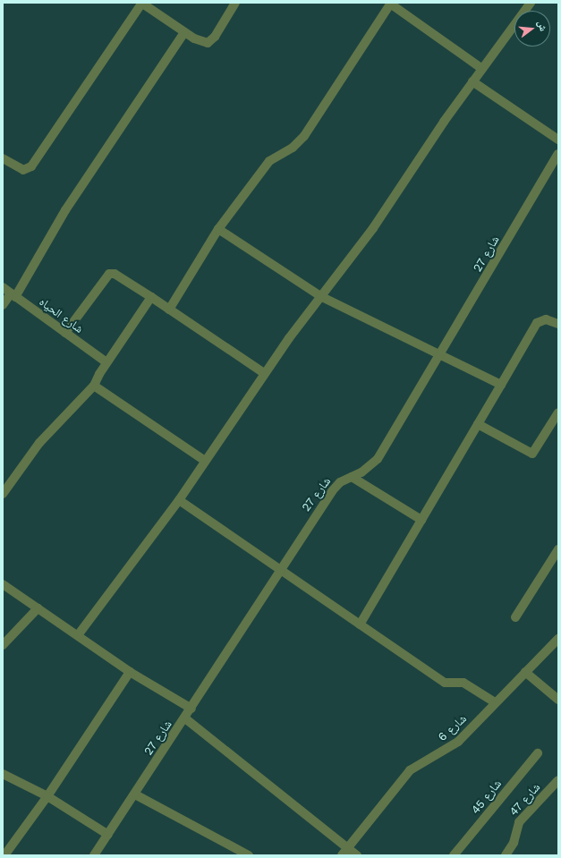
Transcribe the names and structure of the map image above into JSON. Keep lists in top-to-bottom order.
{
  "streets": {
    "street": [
      "شارع 27",
      "شارع الحياه",
      "شارع 6",
      "شارع 45",
      "شارع 47"
    ]
  },
  "north": "right"
}
